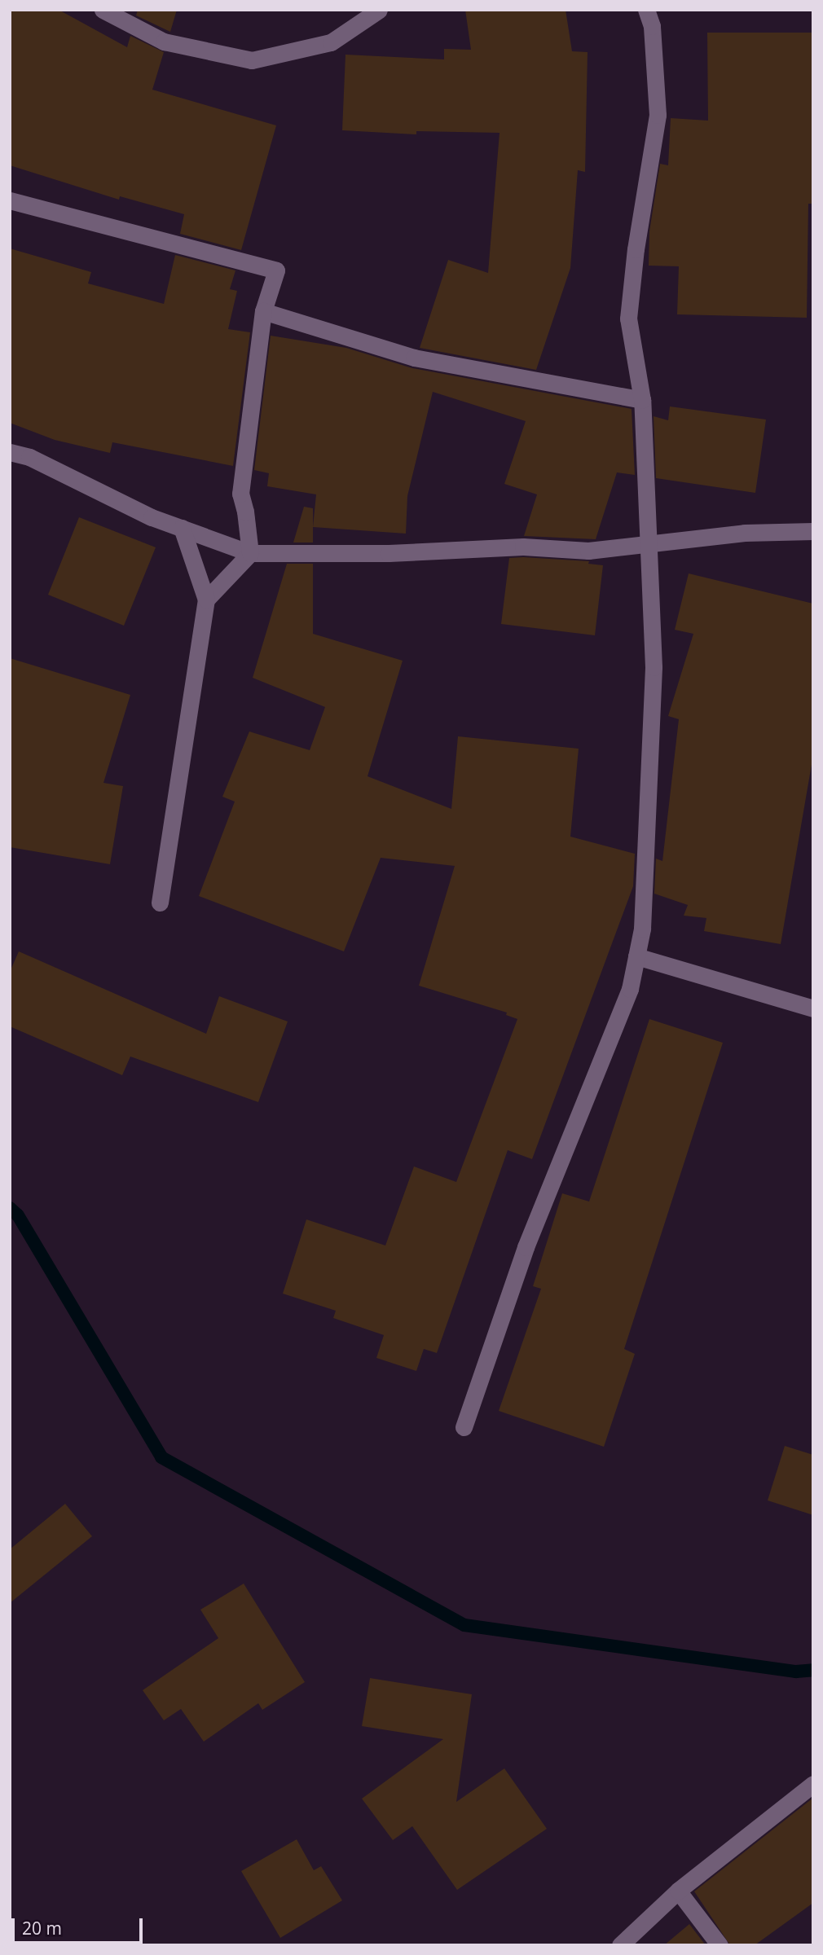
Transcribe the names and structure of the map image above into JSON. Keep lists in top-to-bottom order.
{
  "scale_bar": "20 m"
}
